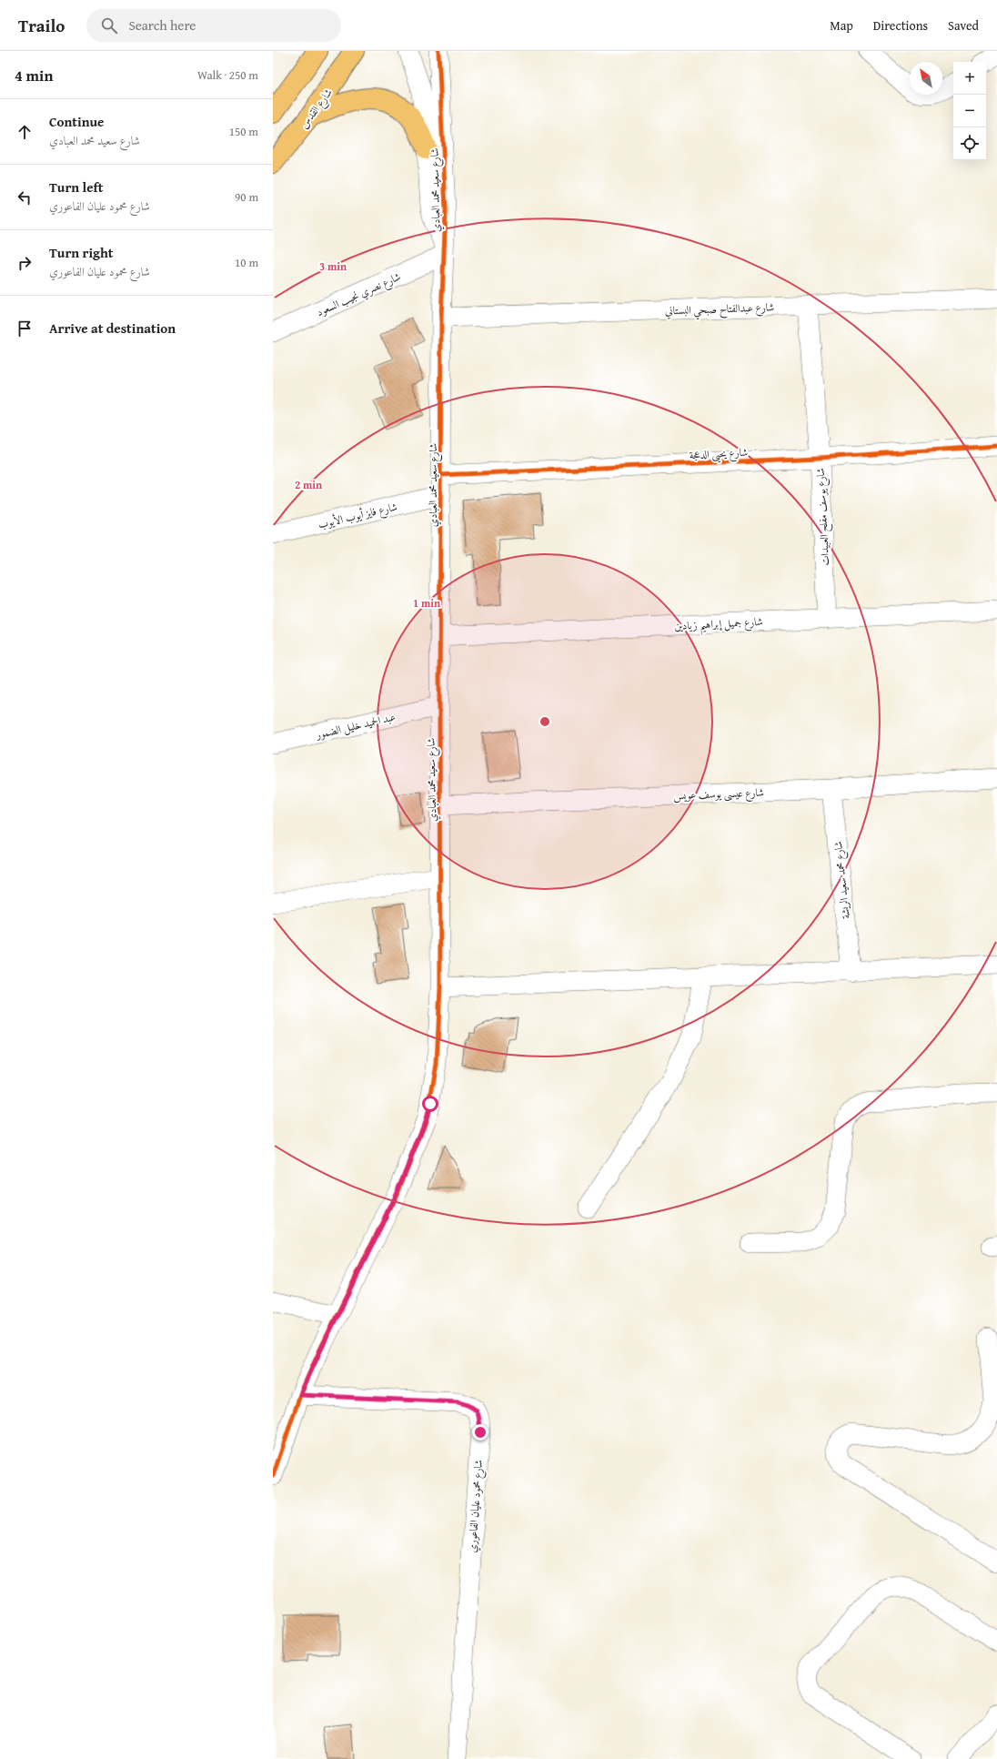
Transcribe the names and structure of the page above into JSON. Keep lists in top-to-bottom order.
{
  "streets": {
    "highway": ["شارع القدس"],
    "street": [
      "شارع سعيد محمد العبادي",
      "شارع نصري نجيب السعود",
      "شارع عبدالفتاح صبحي البستاني",
      "شارع يحيى الدعجة",
      "شارع فايز أيوب الأيوب",
      "شارع يوسف مفلح العبيدات",
      "شارع جميل إبراهيم زيادين",
      "عبد الحميد خليل الضمور",
      "شارع عيسى يوسف عويس",
      "شارع محمد سعيد الريشة",
      "شارع محمود عليان الفاعوري"
    ]
  },
  "crossings": [
    ["شارع سعيد محمد العبادي", "شارع نصري نجيب السعود"],
    ["شارع سعيد محمد العبادي", "شارع عبدالفتاح صبحي البستاني"],
    ["شارع سعيد محمد العبادي", "شارع يحيى الدعجة"],
    ["شارع سعيد محمد العبادي", "شارع فايز أيوب الأيوب"],
    ["شارع سعيد محمد العبادي", "شارع جميل إبراهيم زيادين"],
    ["شارع سعيد محمد العبادي", "عبد الحميد خليل الضمور"],
    ["شارع سعيد محمد العبادي", "شارع عيسى يوسف عويس"],
    ["شارع سعيد محمد العبادي", "شارع محمود عليان الفاعوري"],
    ["شارع عبدالفتاح صبحي البستاني", "شارع يوسف مفلح العبيدات"],
    ["شارع يحيى الدعجة", "شارع يوسف مفلح العبيدات"],
    ["شارع يوسف مفلح العبيدات", "شارع جميل إبراهيم زيادين"],
    ["شارع عيسى يوسف عويس", "شارع محمد سعيد الريشة"]
  ],
  "north": "top left",
  "page": {
    "header": "Trailo",
    "search": "Search here",
    "nav": ["Map", "Directions", "Saved"],
    "heading": ["4 min", "Walk · 250 m"],
    "map_buttons": ["+", "−"],
    "list": [
      ["Continue", "شارع سعيد محمد العبادي", "150 m"],
      ["Turn left", "شارع محمود عليان الفاعوري", "90 m"],
      ["Turn right", "شارع محمود عليان الفاعوري", "10 m"],
      "Arrive at destination"
    ]
  },
  "rings": ["3 min", "2 min", "1 min"]
}
